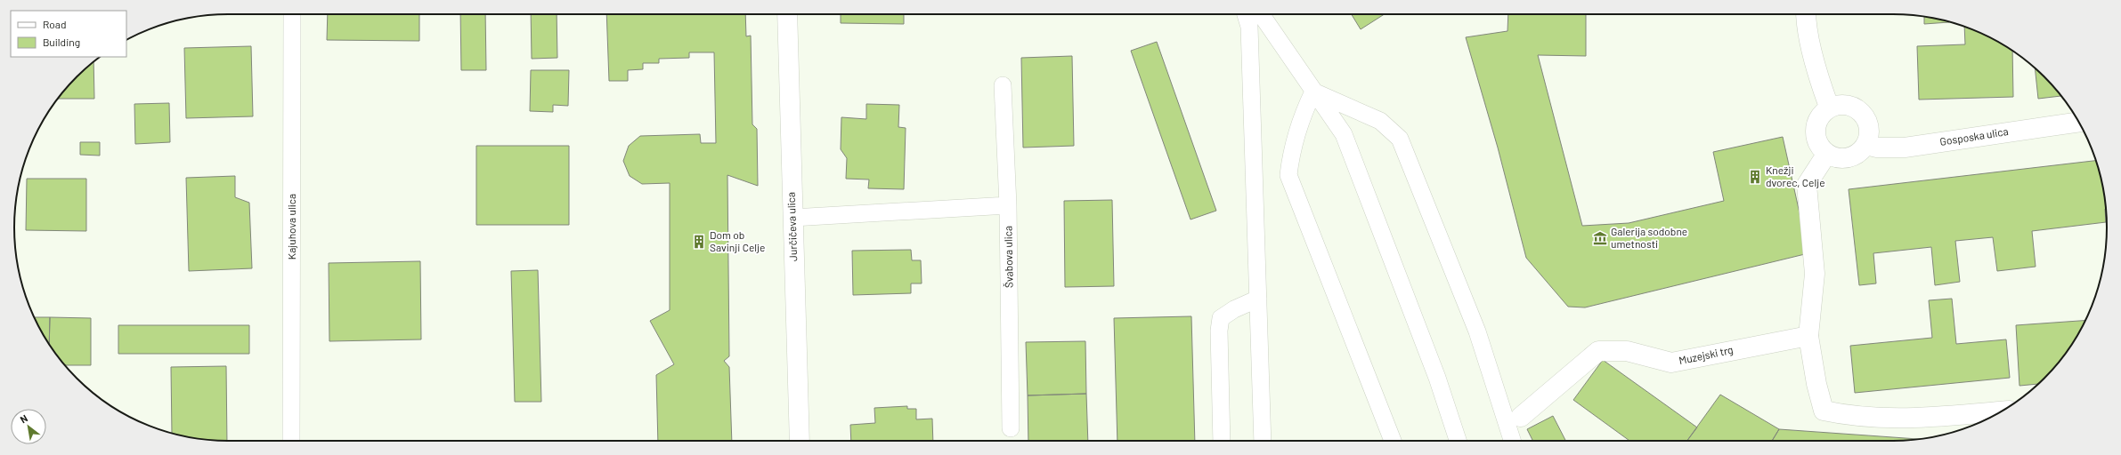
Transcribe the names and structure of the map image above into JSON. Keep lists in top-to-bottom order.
{
  "streets": {
    "street": ["Gosposka ulica", "Jurčičeva ulica", "Muzejski trg"],
    "lane": ["Kajuhova ulica", "Švabova ulica"]
  },
  "places": {
    "building": ["Knežji dvorec, Celje", "Dom ob Savinji Celje"],
    "museum": ["Galerija sodobne umetnosti"]
  },
  "legend": ["Road", "Building"],
  "north": "top left"
}
